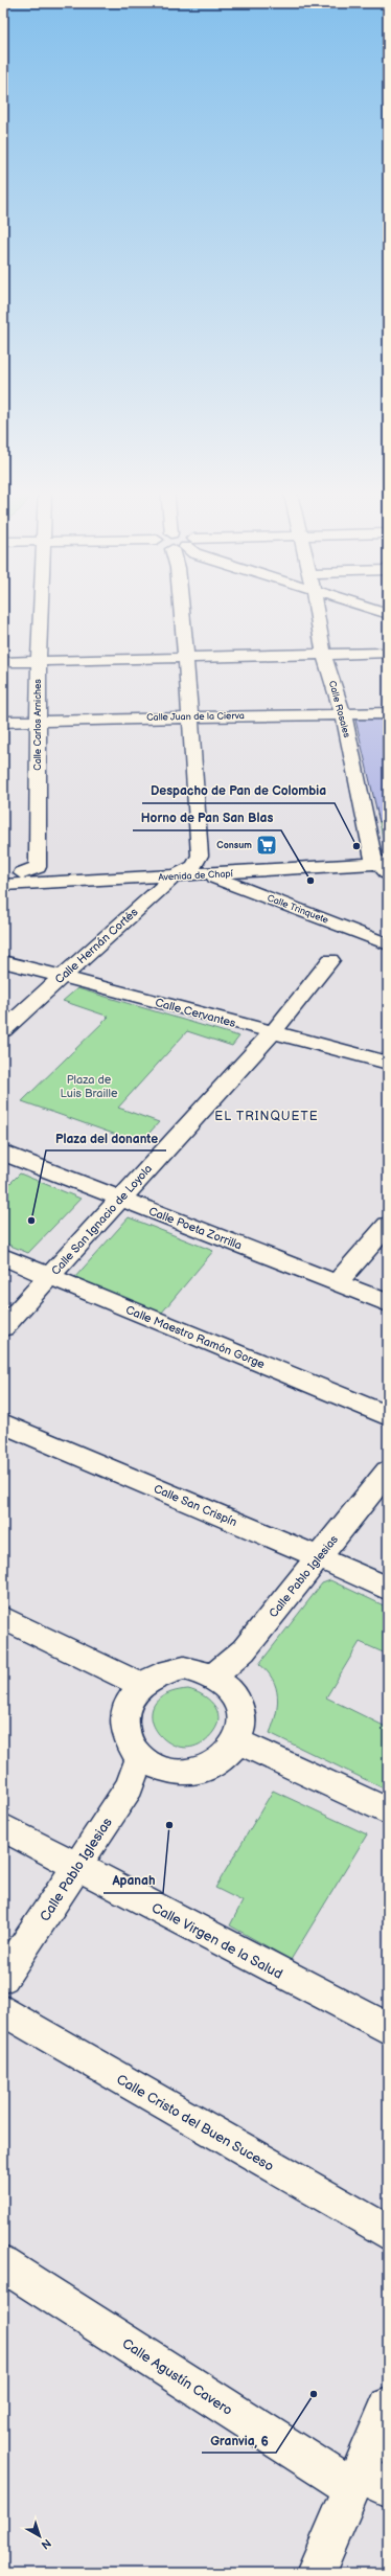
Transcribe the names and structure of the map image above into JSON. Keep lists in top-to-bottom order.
{
  "streets": {
    "street": [
      "Calle Rosales",
      "Calle Juan de la Cierva",
      "Calle Carlos Arniches",
      "Avenida de Chapí",
      "Calle Trinquete",
      "Calle Hernán Cortés",
      "Calle Cervantes",
      "Calle San Ignacio de Loyola",
      "Calle Poeta Zorrilla",
      "Calle Maestro Ramón Gorge",
      "Calle San Crispín",
      "Calle Pablo Iglesias",
      "Calle Virgen de la Salud",
      "Calle Cristo del Buen Suceso",
      "Calle Agustín Cavero"
    ]
  },
  "crossings": [
    ["Calle Rosales", "Calle Juan de la Cierva"],
    ["Calle Rosales", "Avenida de Chapí"],
    ["Calle Juan de la Cierva", "Calle Carlos Arniches"],
    ["Calle Carlos Arniches", "Avenida de Chapí"],
    ["Avenida de Chapí", "Calle Trinquete"],
    ["Avenida de Chapí", "Calle Hernán Cortés"],
    ["Calle Trinquete", "Calle Hernán Cortés"],
    ["Calle Hernán Cortés", "Calle Cervantes"],
    ["Calle Cervantes", "Calle San Ignacio de Loyola"],
    ["Calle San Ignacio de Loyola", "Calle Poeta Zorrilla"],
    ["Calle San Ignacio de Loyola", "Calle Maestro Ramón Gorge"],
    ["Calle San Crispín", "Calle Pablo Iglesias"],
    ["Calle Pablo Iglesias", "Calle Virgen de la Salud"]
  ],
  "districts": ["EL TRINQUETE"],
  "parks": ["Plaza de Luis Braille"],
  "places": {
    "supermarket": ["Consum"],
    "other": [
      "Despacho de Pan de Colombia",
      "Horno de Pan San Blas",
      "Plaza del donante",
      "Apanah",
      "Granvia, 6"
    ]
  },
  "north": "bottom right"
}
